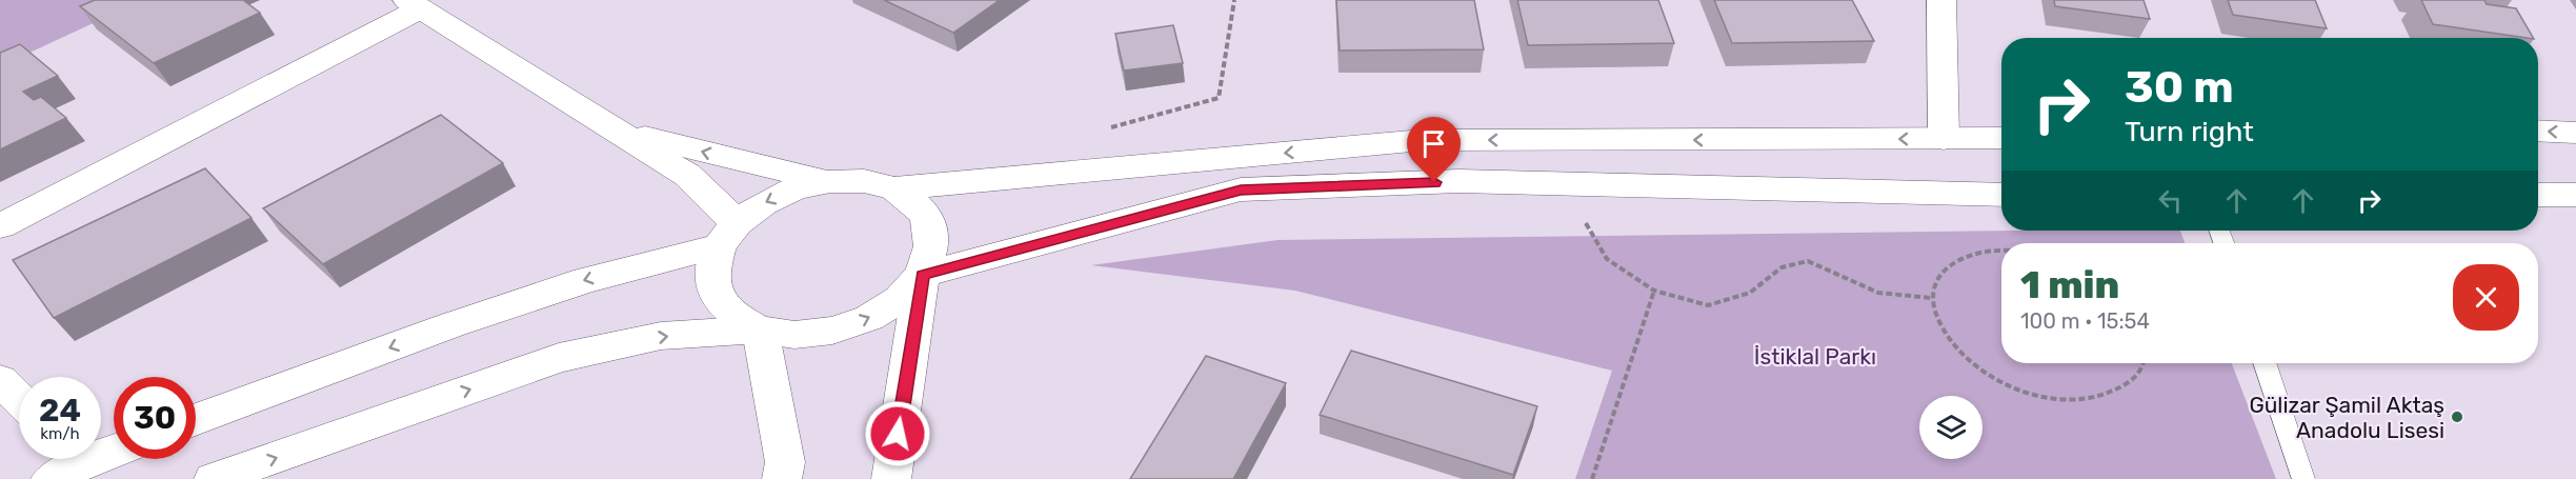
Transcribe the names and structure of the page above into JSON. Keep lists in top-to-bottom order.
{
  "parks": ["İstiklal Parkı"],
  "places": ["Gülizar Şamil Aktaş Anadolu Lisesi"],
  "page": {
    "turn": ["30 m", "Turn right"],
    "heading": ["1 min", "100 m · 15:54"],
    "speed": "24 km/h",
    "limit": "30"
  }
}
